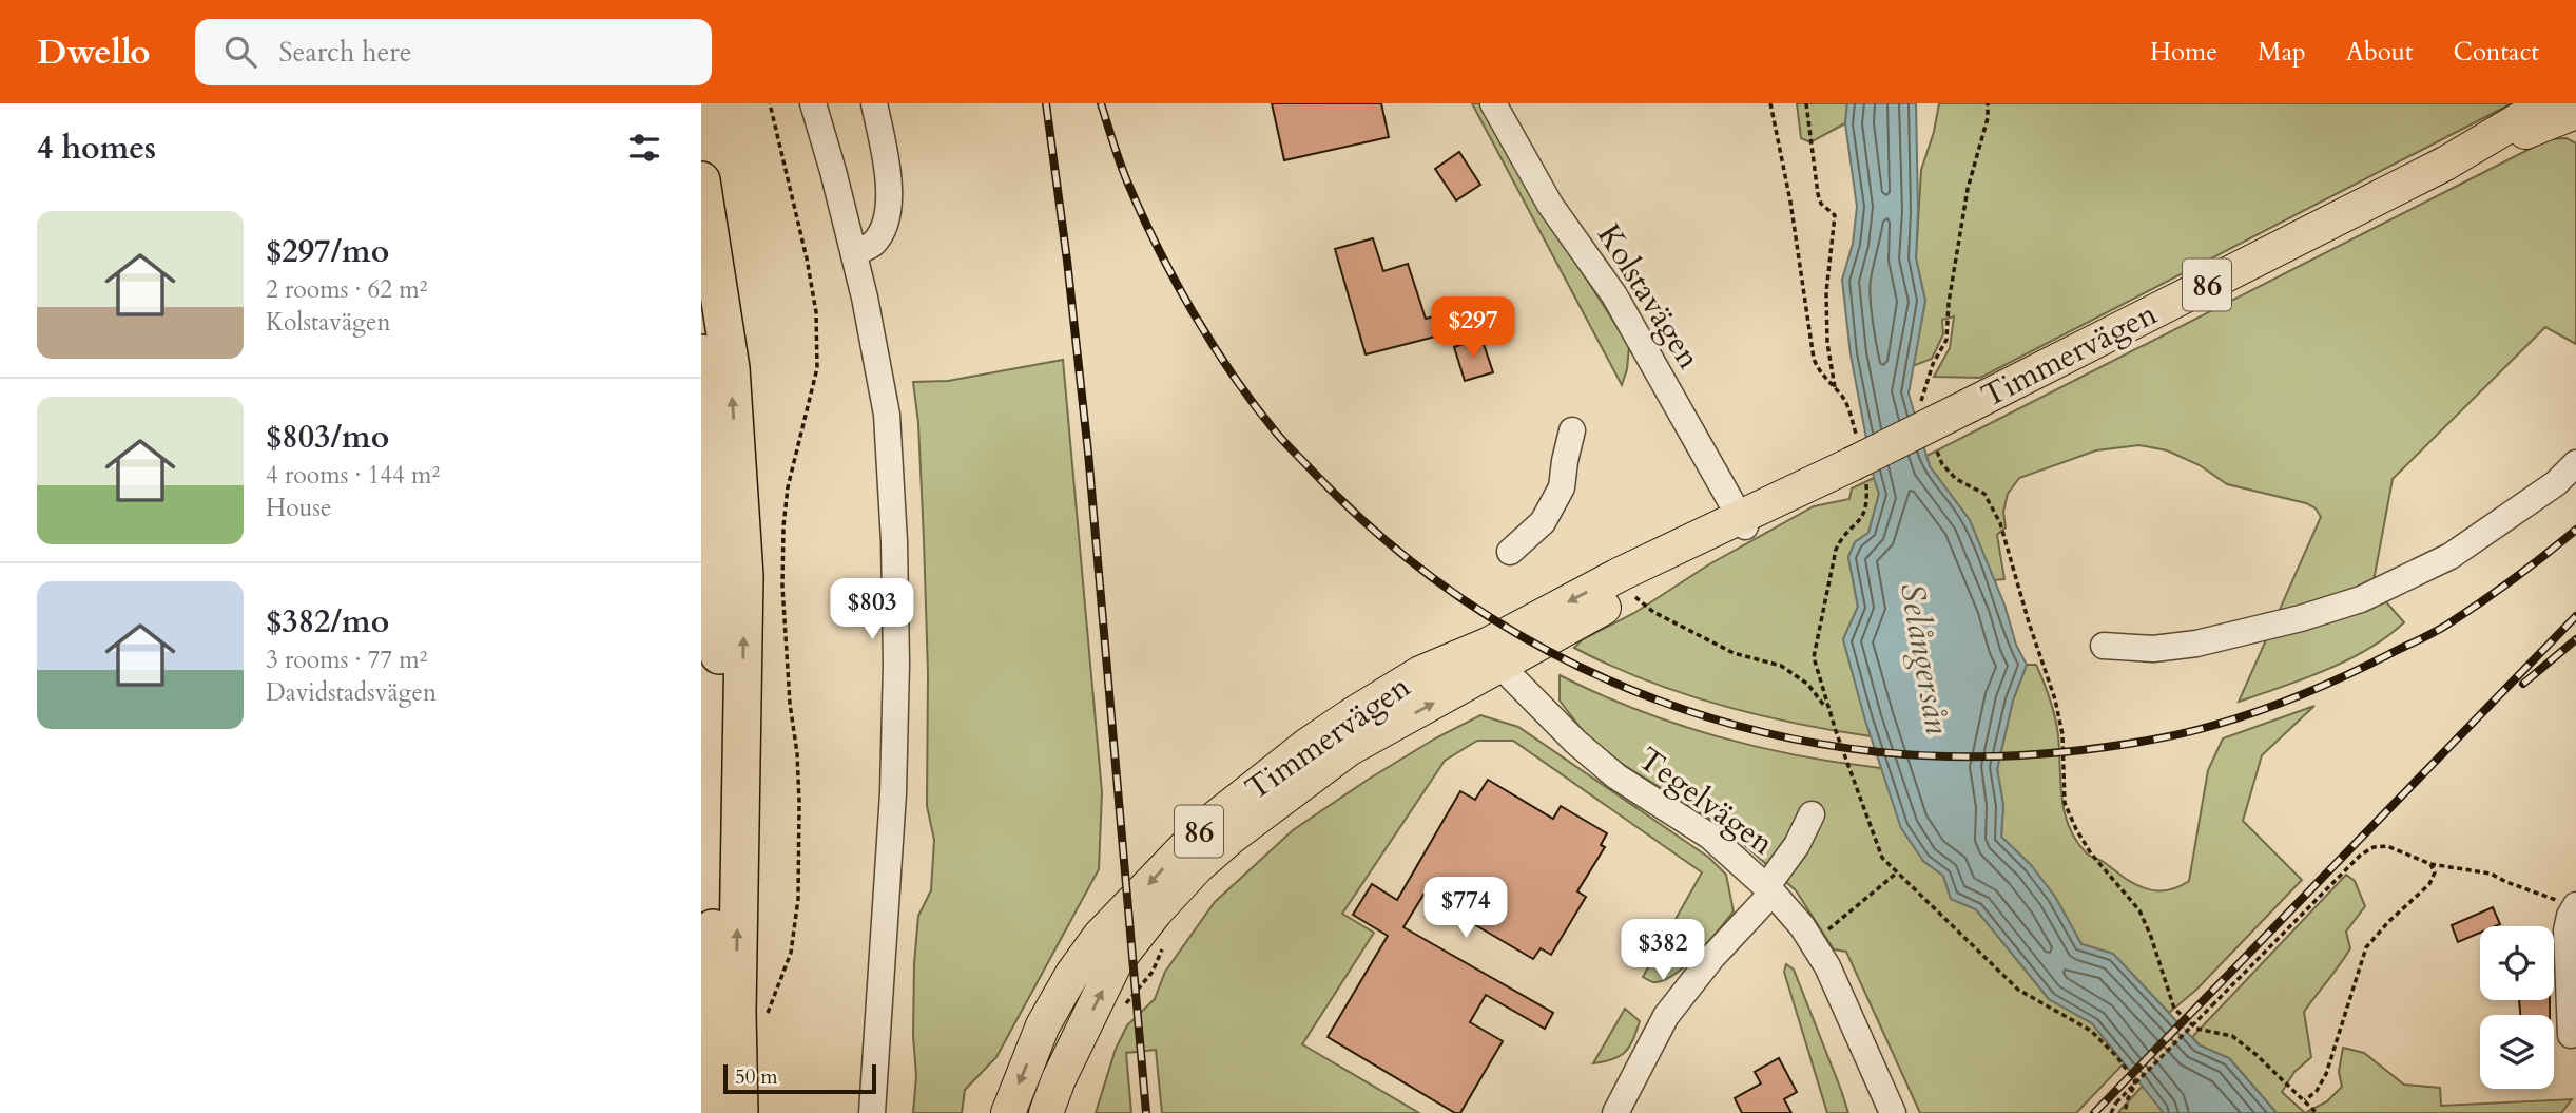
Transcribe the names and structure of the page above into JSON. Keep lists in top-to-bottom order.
{
  "streets": {
    "main road": ["86", "Timmervägen"],
    "street": ["Kolstavägen", "Tegelvägen"]
  },
  "crossings": [
    ["Kolstavägen", "Timmervägen"],
    ["Timmervägen", "Tegelvägen"]
  ],
  "water": ["Selångersån"],
  "scale_bar": "50 m",
  "page": {
    "header": "Dwello",
    "search": "Search here",
    "nav": [
      "Home",
      "Map",
      "About",
      "Contact"
    ],
    "heading": "4 homes",
    "list": [
      {
        "name": "$297/mo",
        "note": "2 rooms · 62 m² · Kolstavägen"
      },
      {
        "name": "$803/mo",
        "note": "4 rooms · 144 m² · House"
      },
      {
        "name": "$382/mo",
        "note": "3 rooms · 77 m² · Davidstadsvägen"
      }
    ],
    "price": [
      "$297",
      "$803",
      "$774",
      "$382"
    ],
    "scale": "50 m"
  }
}
